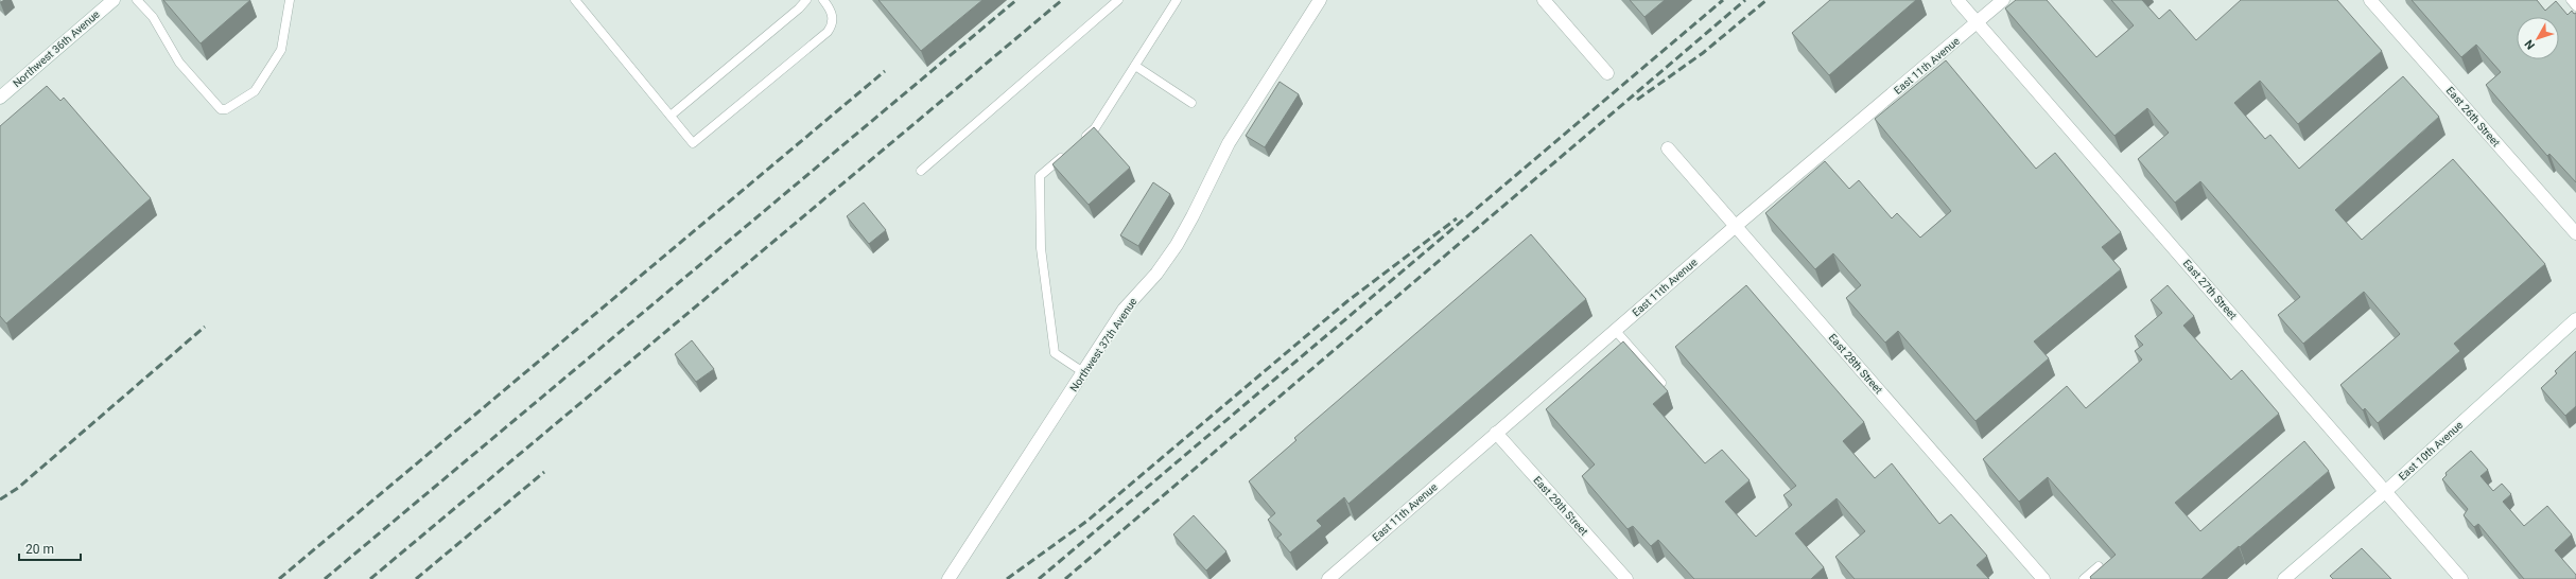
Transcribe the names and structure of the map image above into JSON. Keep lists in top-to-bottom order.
{
  "streets": {
    "street": [
      "Northwest 36th Avenue",
      "East 11th Avenue",
      "East 26th Street",
      "East 27th Street",
      "Northwest 37th Avenue",
      "East 28th Street",
      "East 10th Avenue",
      "East 29th Street"
    ]
  },
  "crossings": [
    ["East 11th Avenue", "East 27th Street"],
    ["East 11th Avenue", "East 28th Street"],
    ["East 11th Avenue", "East 29th Street"],
    ["East 27th Street", "East 10th Avenue"]
  ],
  "scale_bar": "20 m",
  "north": "bottom left"
}
